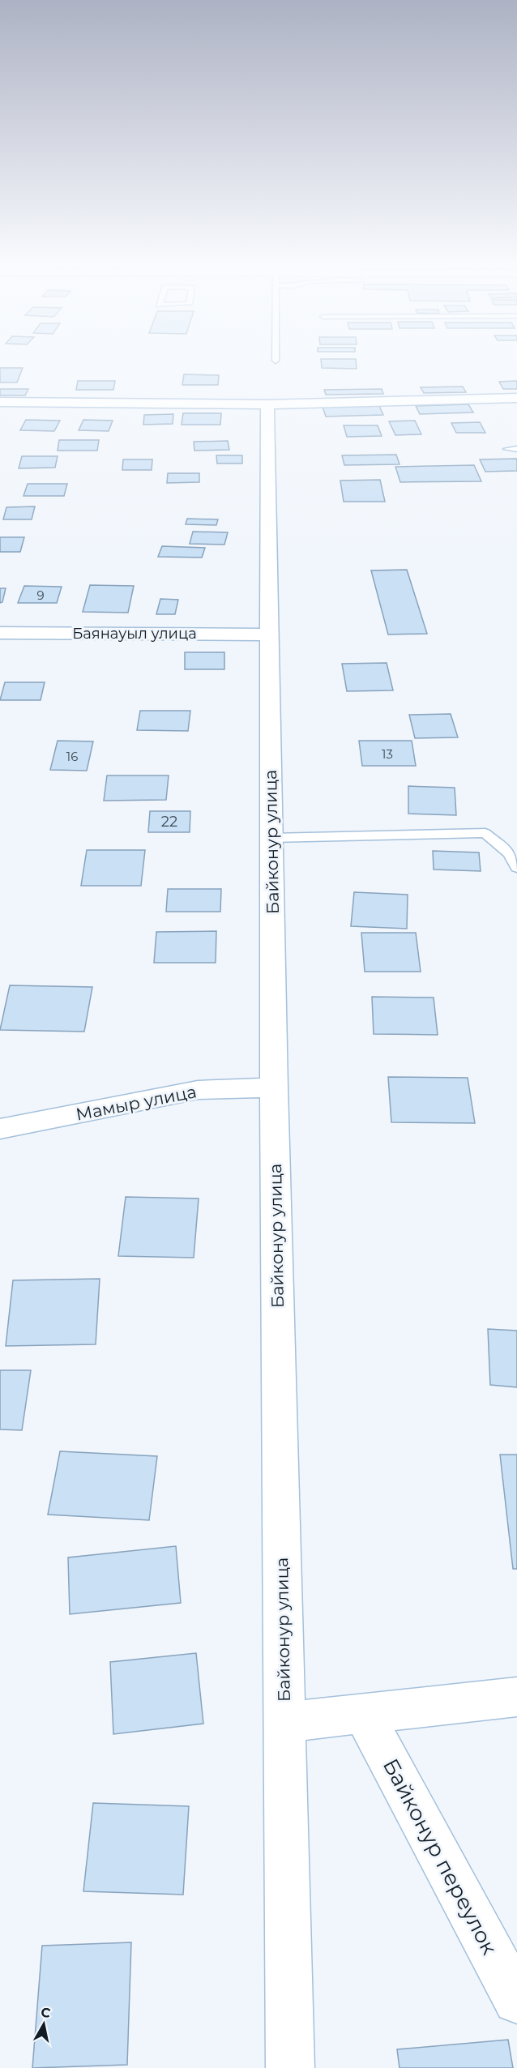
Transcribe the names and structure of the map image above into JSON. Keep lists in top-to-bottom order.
{
  "streets": {
    "street": [
      "Баянауыл улица",
      "Байконур улица",
      "Мамыр улица",
      "Байконур переулок"
    ]
  },
  "crossings": [
    ["Баянауыл улица", "Байконур улица"],
    ["Байконур улица", "Мамыр улица"]
  ],
  "house_numbers": [
    "9",
    "13",
    "16",
    "22"
  ],
  "north": "top"
}
